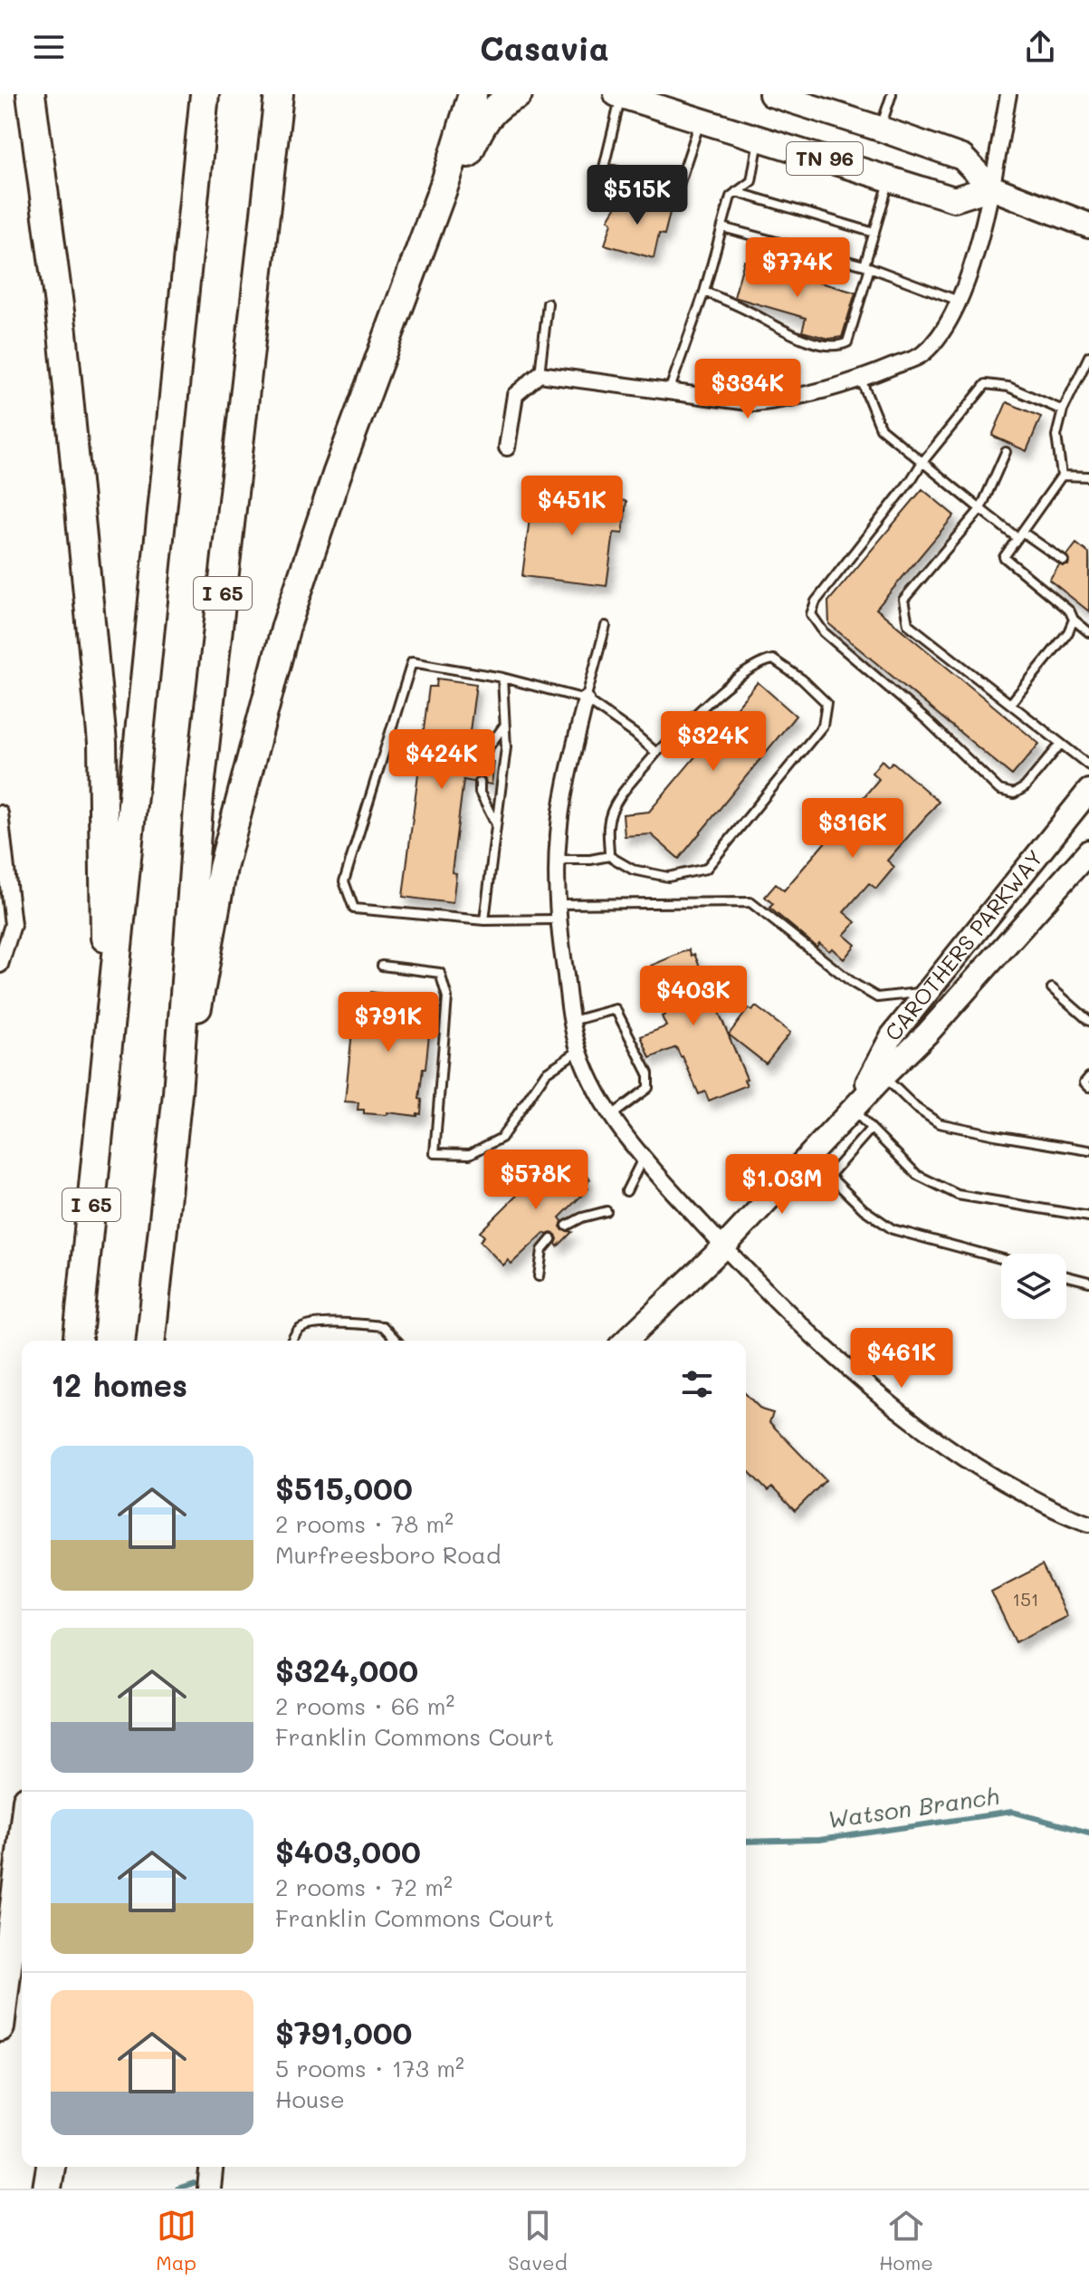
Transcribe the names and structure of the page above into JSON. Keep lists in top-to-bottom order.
{
  "streets": {
    "highway": ["I 65"],
    "main road": ["TN 96", "CAROTHERS PARKWAY"]
  },
  "water": ["Watson Branch"],
  "house_numbers": ["151"],
  "page": {
    "header": "Casavia",
    "price": [
      "$515K",
      "$774K",
      "$334K",
      "$451K",
      "$324K",
      "$424K",
      "$316K",
      "$403K",
      "$791K",
      "$578K",
      "$1.03M",
      "$461K"
    ],
    "heading": "12 homes",
    "list": [
      {
        "name": "$515,000",
        "note": "2 rooms · 78 m² · Murfreesboro Road"
      },
      {
        "name": "$324,000",
        "note": "2 rooms · 66 m² · Franklin Commons Court"
      },
      {
        "name": "$403,000",
        "note": "2 rooms · 72 m² · Franklin Commons Court"
      },
      {
        "name": "$791,000",
        "note": "5 rooms · 173 m² · House"
      }
    ],
    "tabs": ["Map", "Saved", "Home"]
  }
}
